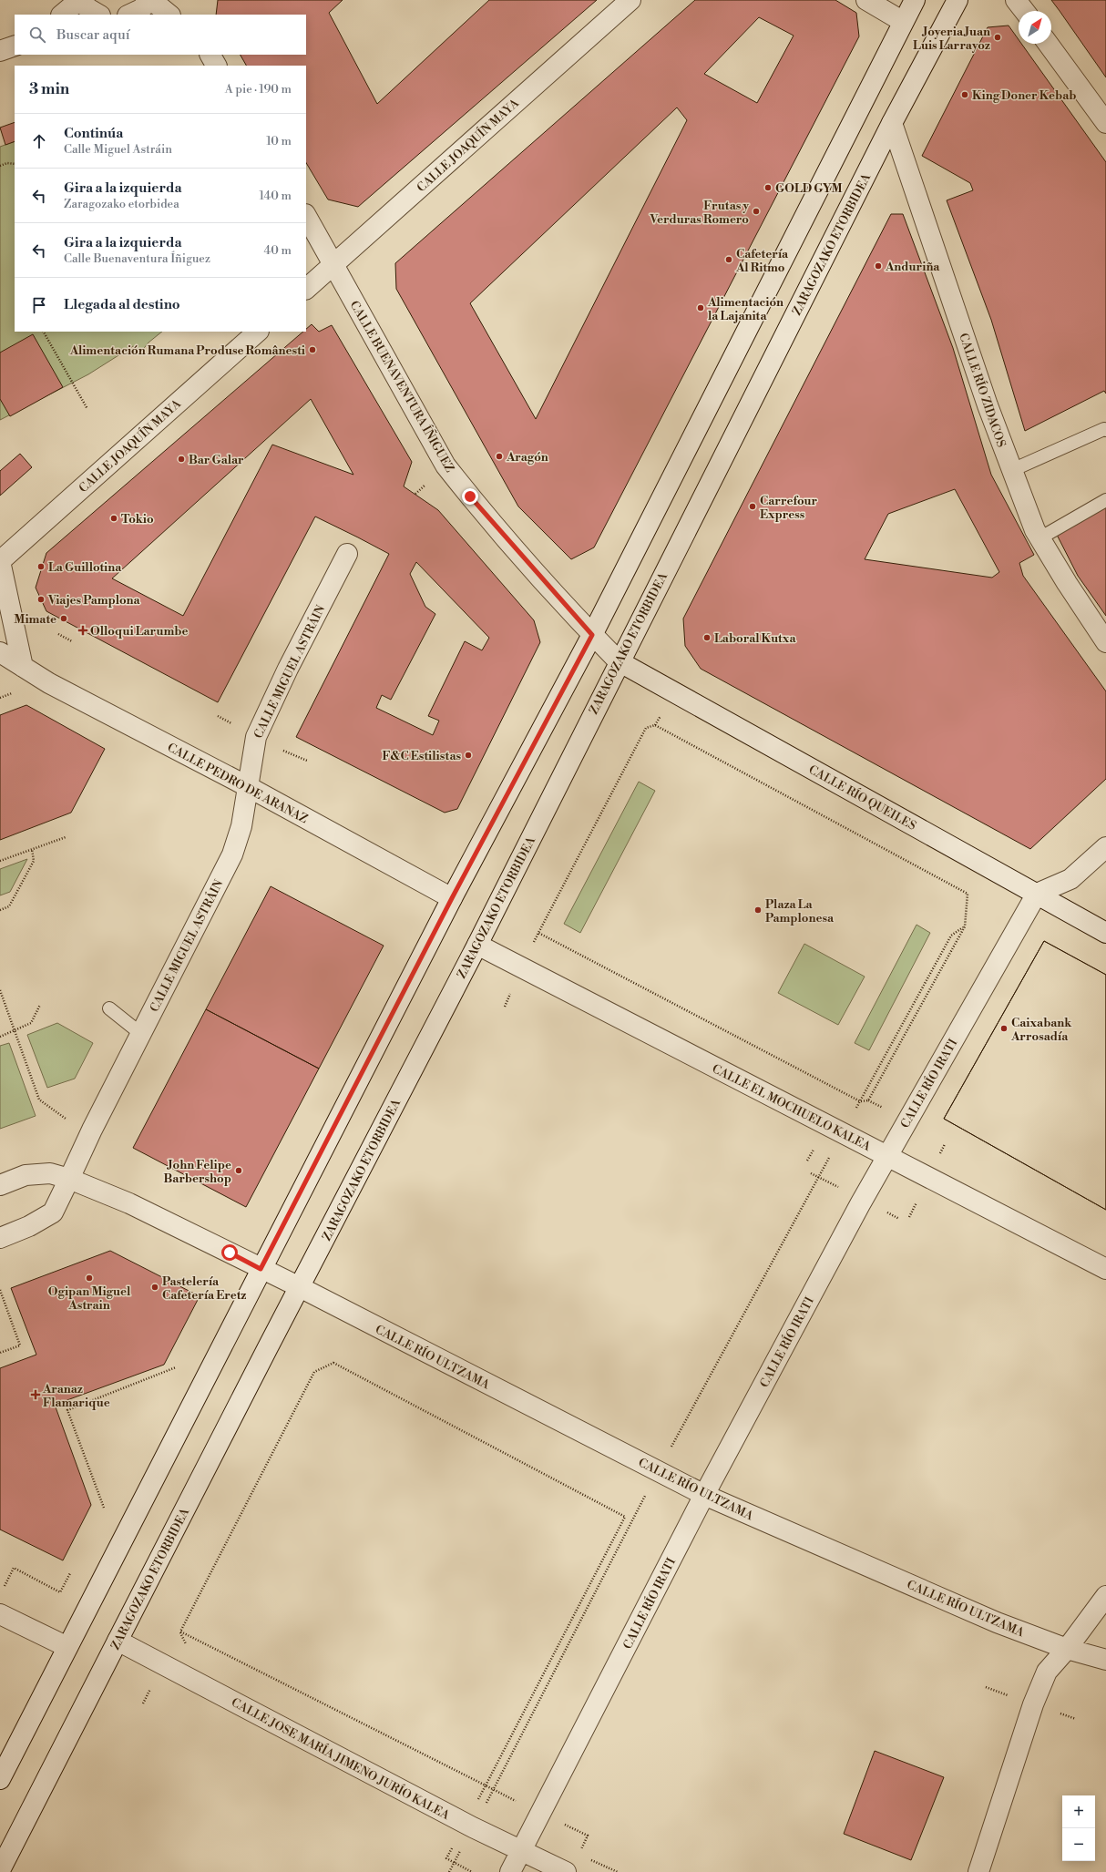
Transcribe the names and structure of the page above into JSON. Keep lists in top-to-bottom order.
{
  "streets": {
    "street": [
      "CALLE JOAQUÍN MAYA",
      "ZARAGOZAKO ETORBIDEA",
      "CALLE BUENAVENTURA ÍÑIGUEZ",
      "CALLE RÍO ZIDACOS",
      "CALLE MIGUEL ASTRÁIN",
      "CALLE PEDRO DE ARANAZ",
      "CALLE RÍO QUEILES",
      "CALLE RÍO IRATI",
      "CALLE EL MOCHUELO KALEA",
      "CALLE RÍO ULTZAMA",
      "CALLE JOSE MARÍA JIMENO JURÍO KALEA"
    ]
  },
  "crossings": [
    ["CALLE JOAQUÍN MAYA", "CALLE BUENAVENTURA ÍÑIGUEZ"],
    ["ZARAGOZAKO ETORBIDEA", "CALLE BUENAVENTURA ÍÑIGUEZ"],
    ["ZARAGOZAKO ETORBIDEA", "CALLE RÍO ZIDACOS"],
    ["ZARAGOZAKO ETORBIDEA", "CALLE RÍO QUEILES"],
    ["ZARAGOZAKO ETORBIDEA", "CALLE EL MOCHUELO KALEA"],
    ["ZARAGOZAKO ETORBIDEA", "CALLE RÍO ULTZAMA"],
    ["ZARAGOZAKO ETORBIDEA", "CALLE JOSE MARÍA JIMENO JURÍO KALEA"],
    ["CALLE BUENAVENTURA ÍÑIGUEZ", "CALLE RÍO QUEILES"],
    ["CALLE MIGUEL ASTRÁIN", "CALLE PEDRO DE ARANAZ"],
    ["CALLE RÍO QUEILES", "CALLE RÍO IRATI"],
    ["CALLE RÍO IRATI", "CALLE EL MOCHUELO KALEA"],
    ["CALLE RÍO IRATI", "CALLE RÍO ULTZAMA"],
    ["CALLE RÍO IRATI", "CALLE JOSE MARÍA JIMENO JURÍO KALEA"]
  ],
  "places": {
    "other": [
      "Joyeria Juan Luis Larrayoz",
      "King Doner Kebab",
      "GOLD GYM",
      "Frutas y Verduras Romero",
      "Cafetería Al Ritmo",
      "Anduriña",
      "Alimentación la Lajanita",
      "Alimentación Rumana Produse Românesti",
      "Aragón",
      "Bar Galar",
      "Carrefour Express",
      "Tokio",
      "La Guillotina",
      "Viajes Pamplona",
      "Mimate",
      "Laboral Kutxa",
      "F&C Estilistas",
      "Plaza La Pamplonesa",
      "Caixabank Arrosadía",
      "John Felipe Barbershop",
      "Ogipan Miguel Astrain",
      "Pastelería Cafetería Eretz"
    ],
    "health": ["Olloqui Larumbe", "Aranaz Flamarique"]
  },
  "north": "top right",
  "page": {
    "search": "Buscar aquí",
    "heading": ["3 min", "A pie · 190 m"],
    "list": [
      ["Continúa", "Calle Miguel Astráin", "10 m"],
      ["Gira a la izquierda", "Zaragozako etorbidea", "140 m"],
      ["Gira a la izquierda", "Calle Buenaventura Íñiguez", "40 m"],
      "Llegada al destino"
    ],
    "map_buttons": ["+", "−"]
  }
}
